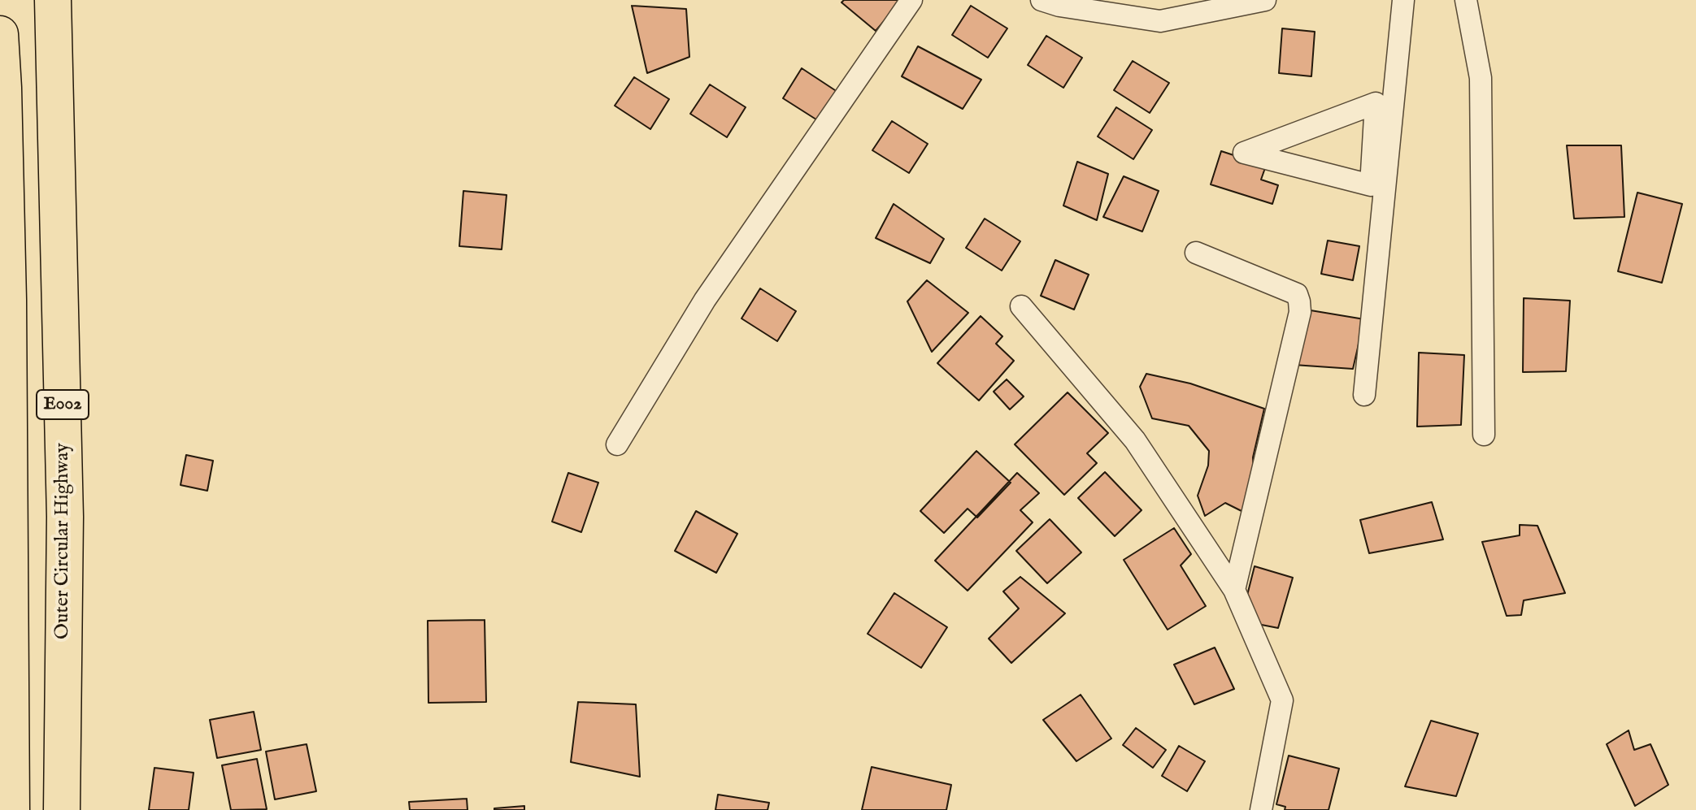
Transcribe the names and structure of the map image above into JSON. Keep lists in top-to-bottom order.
{
  "streets": {
    "highway": ["E002", "Outer Circular Highway"]
  }
}
